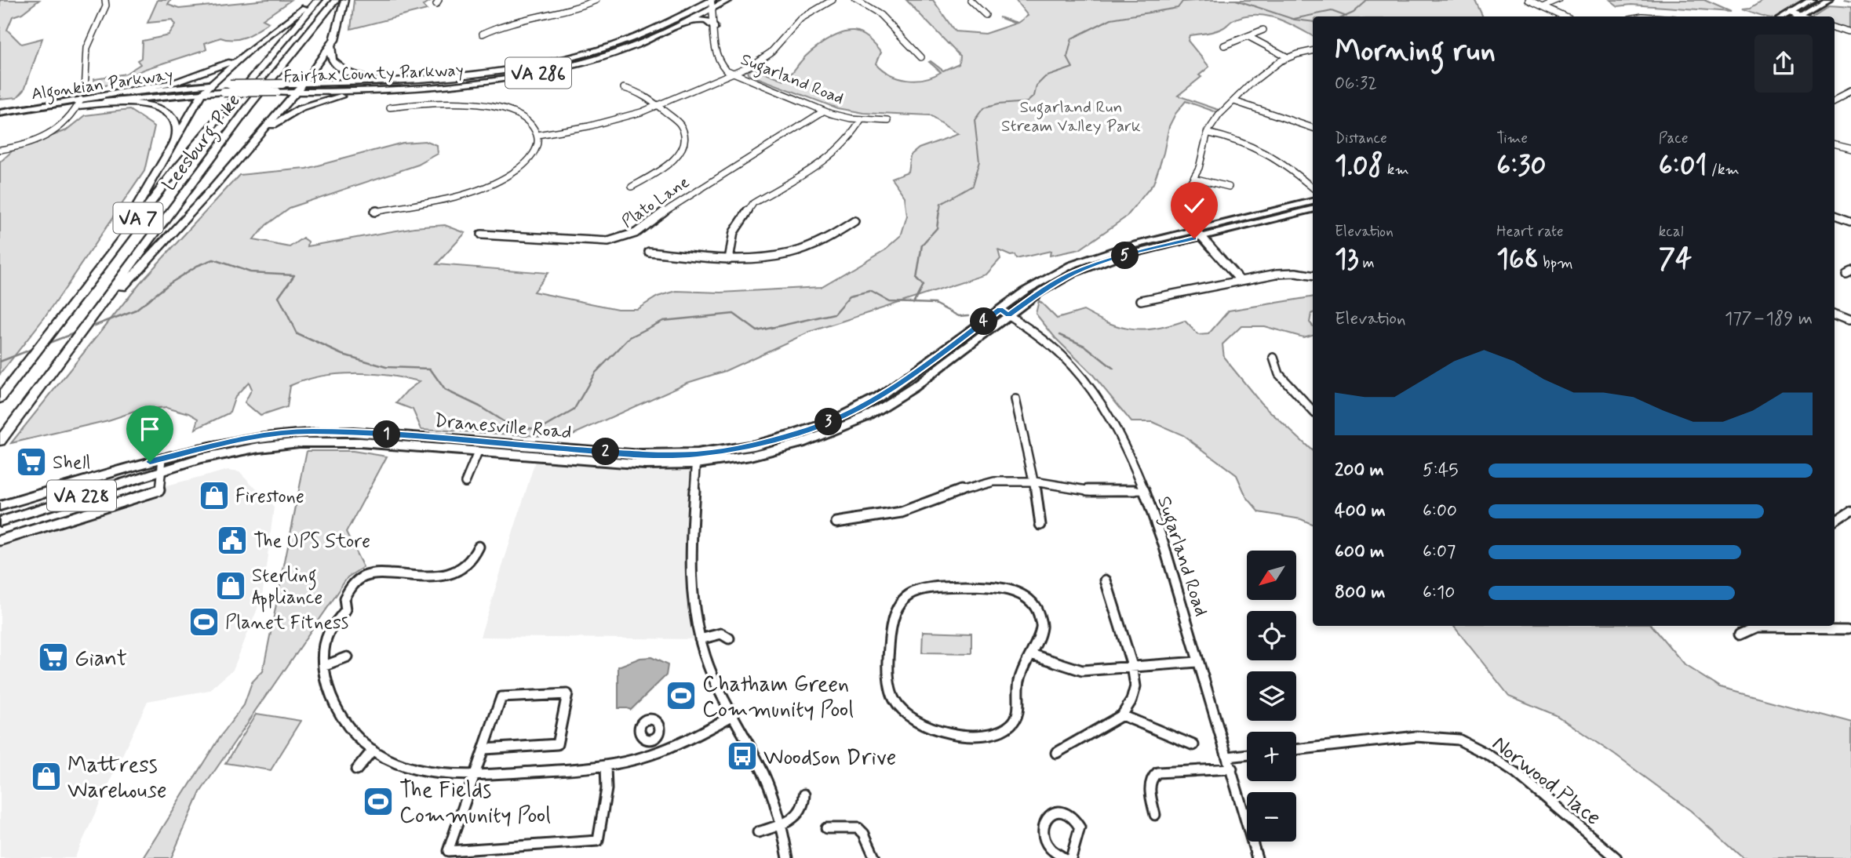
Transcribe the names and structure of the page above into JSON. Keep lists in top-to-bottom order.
{
  "streets": {
    "highway": [
      "Fairfax County Parkway",
      "VA 286",
      "Leesburg Pike",
      "VA 7"
    ],
    "main road": ["Algonkian Parkway", "Dranesville Road", "VA 228"],
    "street": ["Sugarland Road", "Plato Lane", "Norwood Place"]
  },
  "crossings": [
    ["Fairfax County Parkway", "Sugarland Road"],
    ["Fairfax County Parkway", "Algonkian Parkway"],
    ["Sugarland Road", "Plato Lane"],
    ["Sugarland Road", "Dranesville Road"]
  ],
  "parks": ["Sugarland Run Stream Valley Park"],
  "places": {
    "supermarket": ["Shell", "Giant"],
    "shop": ["Firestone", "Sterling Appliance", "Mattress Warehouse"],
    "public building": ["The UPS Store"],
    "sports": ["Planet Fitness", "Chatham Green Community Pool", "The Fields Community Pool"],
    "bus stop": ["Woodson Drive"]
  },
  "north": "bottom left",
  "page": {
    "heading": ["Morning run", "06:32"],
    "stats": [
      ["Distance", "1.08 km"],
      ["Time", "6:30"],
      ["Pace", "6:01 /km"],
      ["Elevation", "13 m"],
      ["Heart rate", "168 bpm"],
      ["kcal", "74"]
    ],
    "pins": [
      "5",
      "4",
      "3",
      "1",
      "2"
    ],
    "chart": ["Elevation", "177–189 m"],
    "list": [
      {
        "name": "200 m",
        "note": "5:45"
      },
      {
        "name": "400 m",
        "note": "6:00"
      },
      {
        "name": "600 m",
        "note": "6:07"
      },
      {
        "name": "800 m",
        "note": "6:10"
      }
    ],
    "map_buttons": ["+", "−"]
  }
}
